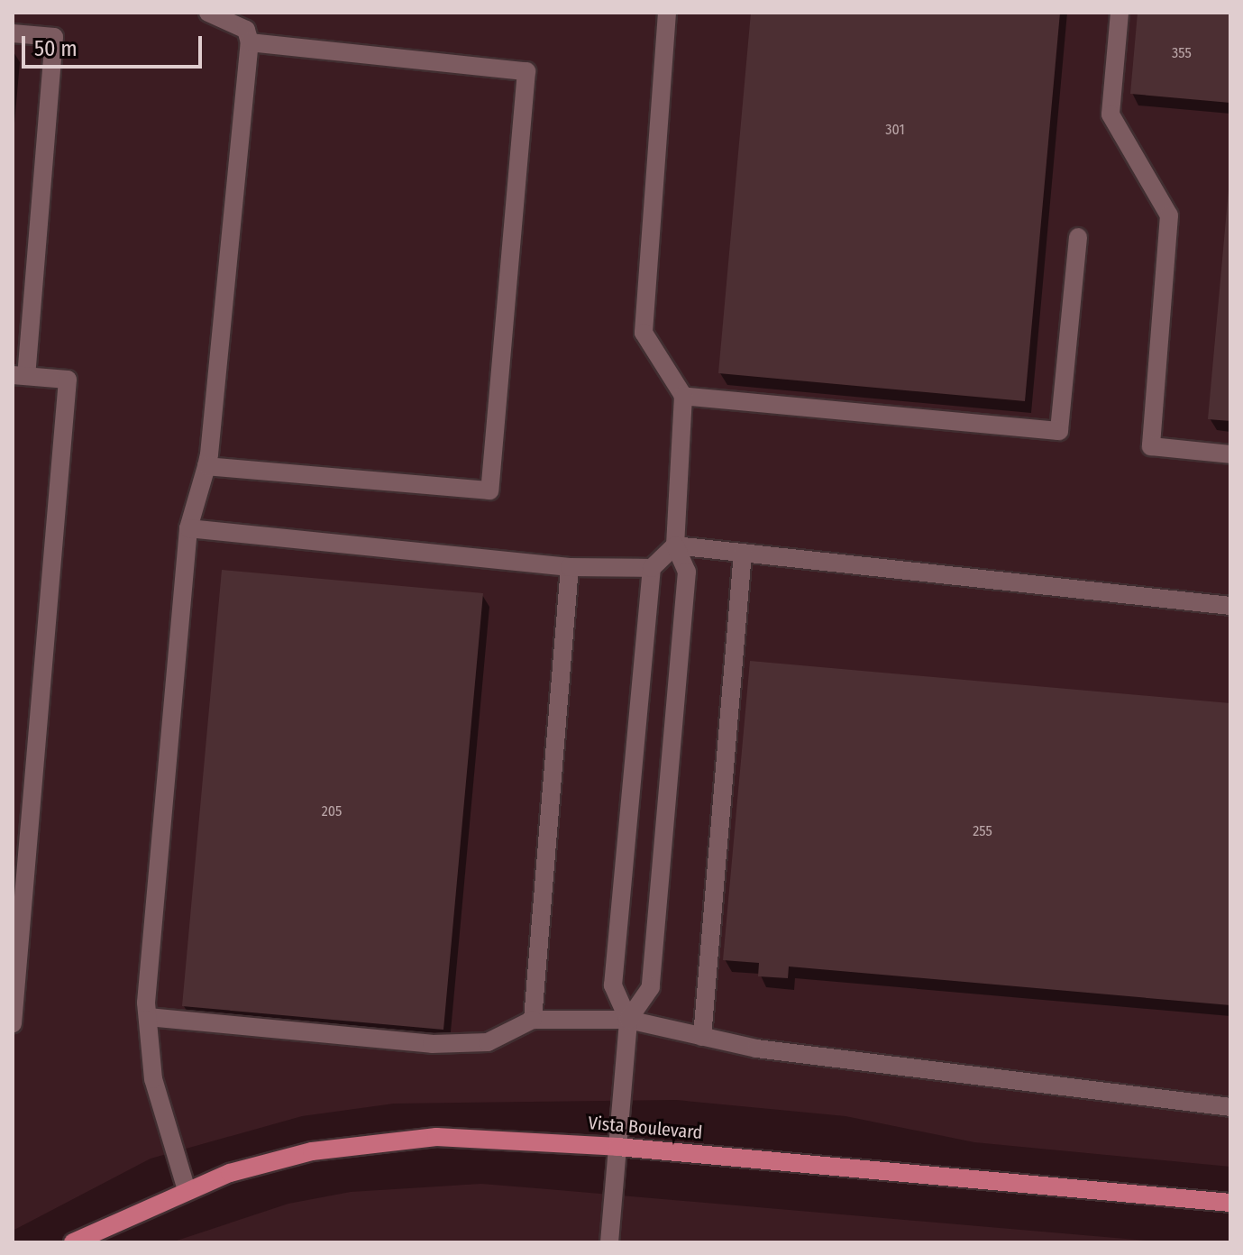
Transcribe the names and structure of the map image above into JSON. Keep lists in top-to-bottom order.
{
  "streets": {
    "main road": ["Vista Boulevard"]
  },
  "house_numbers": [
    "355",
    "301",
    "205",
    "255"
  ],
  "scale_bar": "50 m"
}
